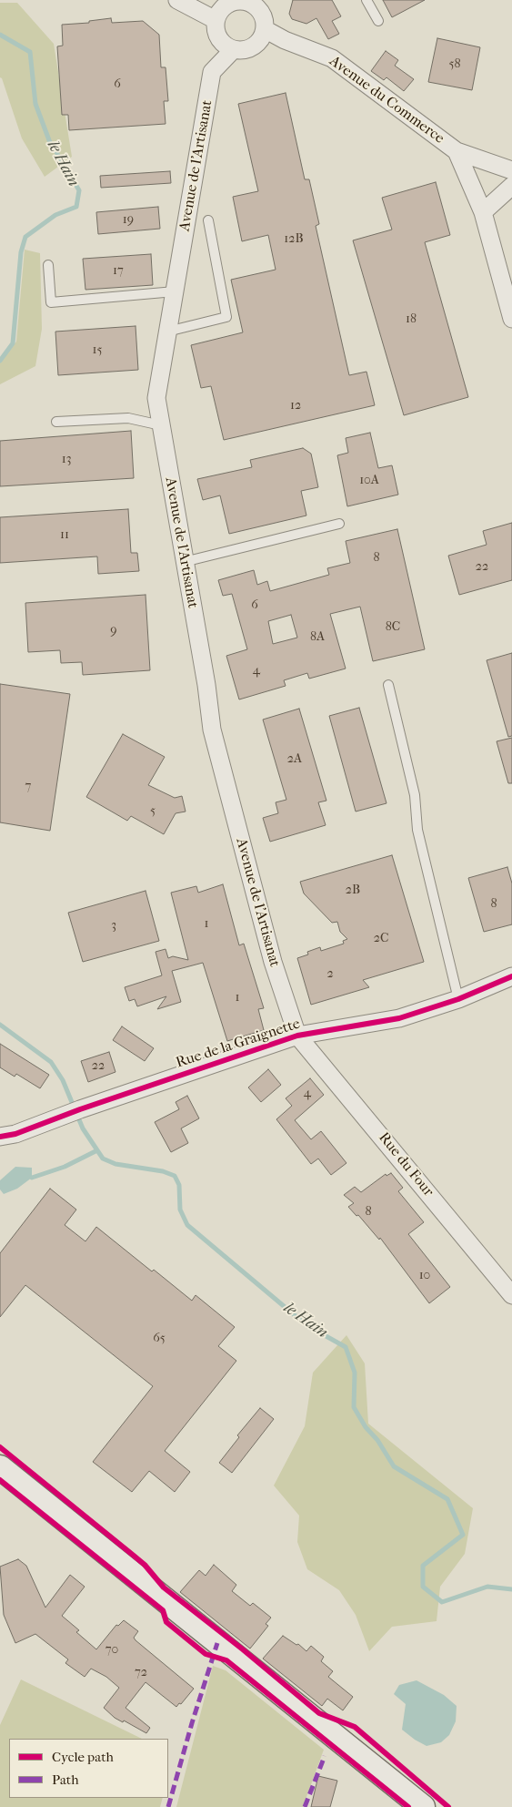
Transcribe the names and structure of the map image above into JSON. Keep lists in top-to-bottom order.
{
  "streets": {
    "street": [
      "Avenue du Commerce",
      "Avenue de l'Artisanat",
      "Rue de la Graignette",
      "Rue du Four"
    ]
  },
  "crossings": [
    ["Avenue du Commerce", "Avenue de l'Artisanat"],
    ["Avenue de l'Artisanat", "Rue de la Graignette"],
    ["Avenue de l'Artisanat", "Rue du Four"],
    ["Rue de la Graignette", "Rue du Four"]
  ],
  "water": ["le Hain"],
  "house_numbers": [
    "58",
    "6",
    "19",
    "12B",
    "17",
    "18",
    "15",
    "12",
    "13",
    "10A",
    "11",
    "8",
    "22",
    "6",
    "8C",
    "9",
    "8A",
    "4",
    "2A",
    "7",
    "5",
    "2B",
    "8",
    "1",
    "3",
    "2C",
    "2",
    "1",
    "22",
    "4",
    "8",
    "10",
    "65",
    "70",
    "72"
  ],
  "legend": ["Cycle path", "Path"]
}
